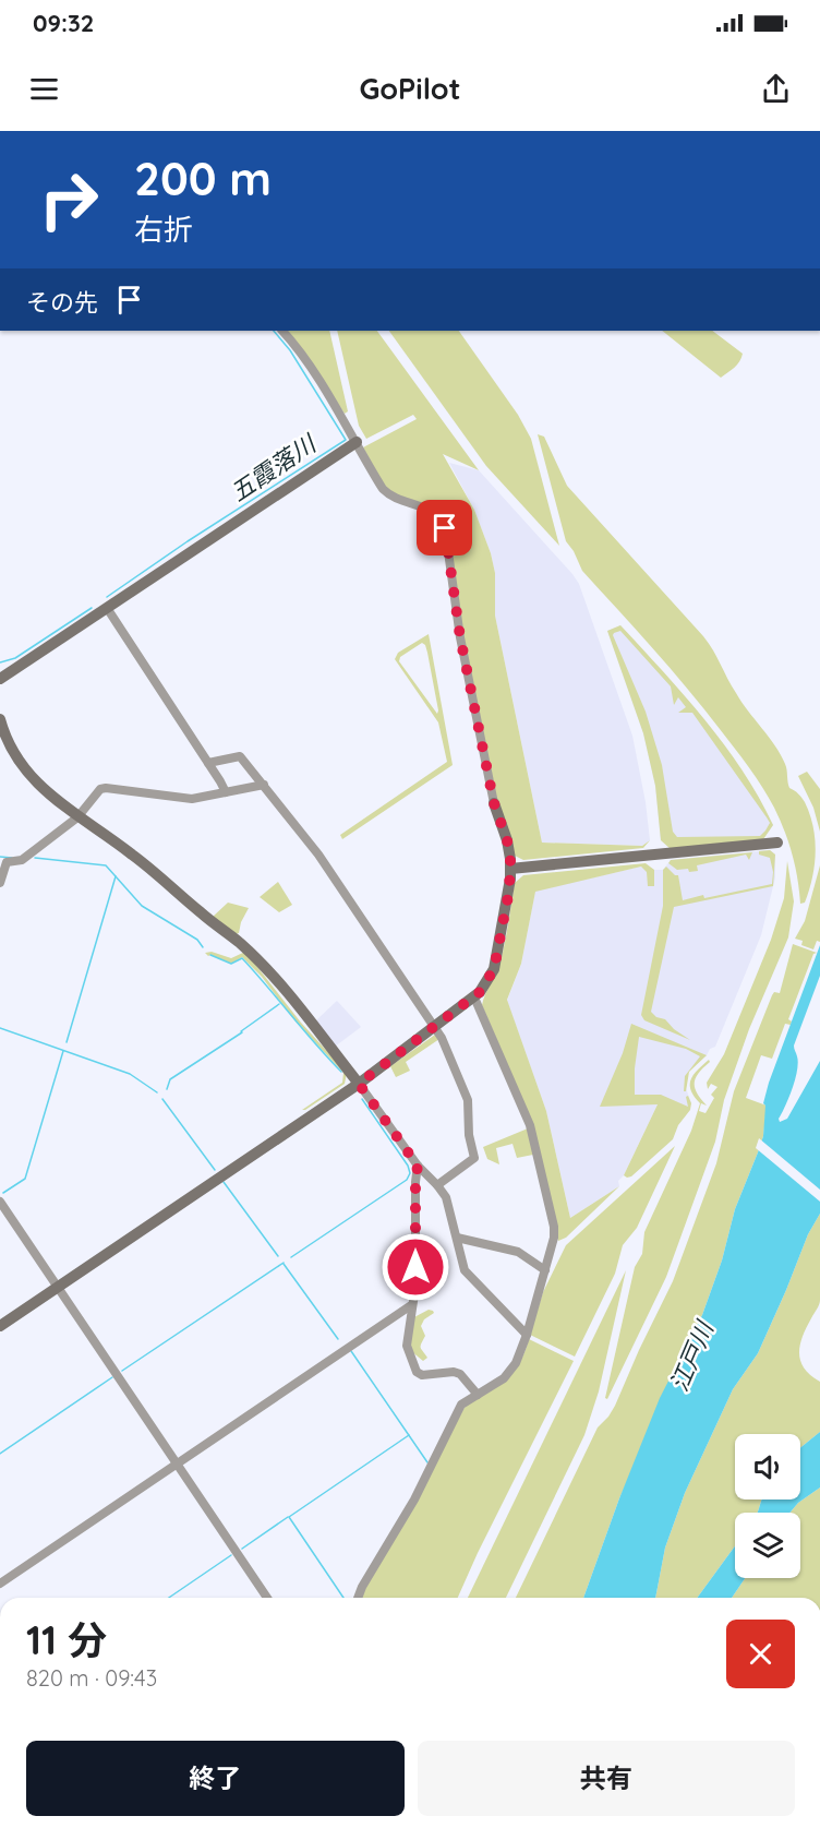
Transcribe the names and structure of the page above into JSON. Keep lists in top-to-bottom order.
{
  "water": ["五霞落川", "江戸川"],
  "page": {
    "status": "09:32",
    "header": "GoPilot",
    "turn": ["200 m", "右折"],
    "then": "その先",
    "heading": ["11 分", "820 m · 09:43"],
    "buttons": ["終了", "共有"]
  }
}
